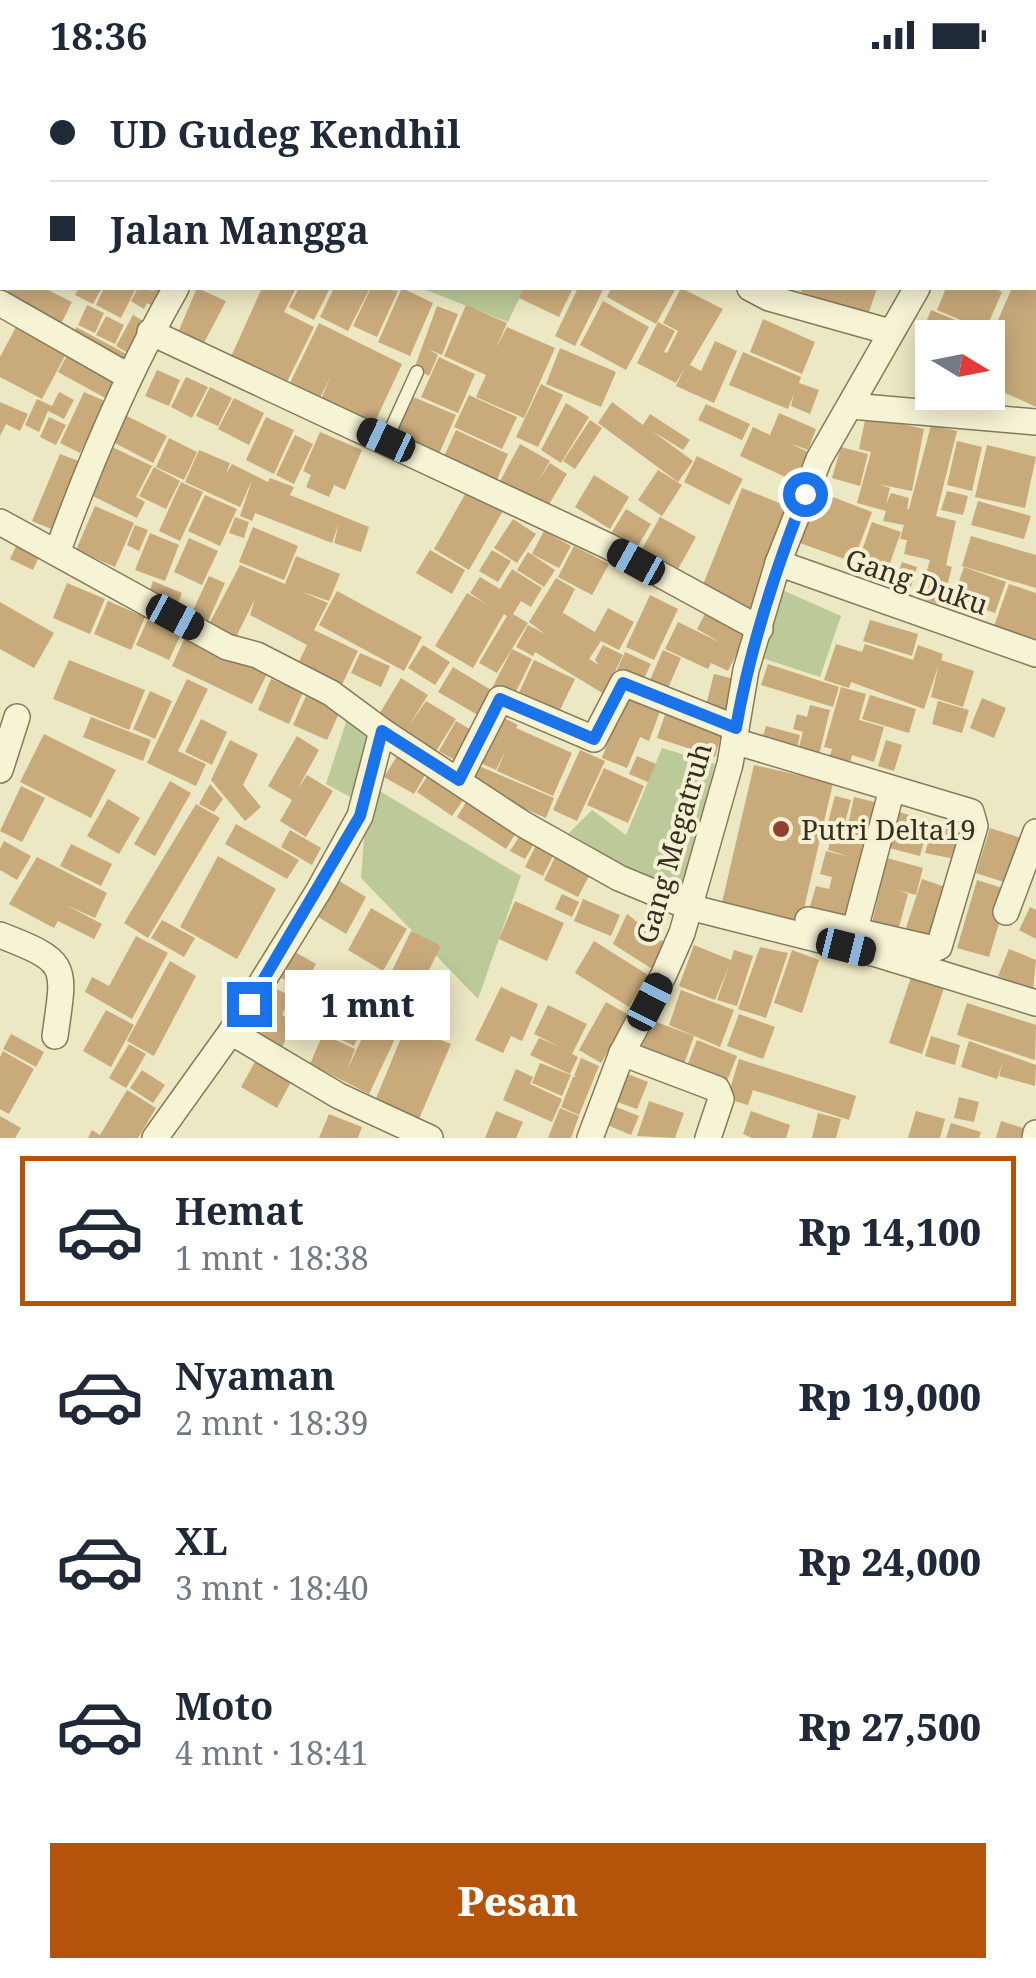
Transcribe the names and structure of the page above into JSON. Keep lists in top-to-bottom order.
{
  "streets": {
    "street": ["Gang Duku", "Gang Megatruh"]
  },
  "crossings": [
    ["Gang Duku", "Gang Megatruh"]
  ],
  "places": ["Putri Delta19"],
  "north": "right",
  "page": {
    "status": "18:36",
    "banner": ["UD Gudeg Kendhil", "Jalan Mangga"],
    "bubble": "1 mnt",
    "list": [
      {
        "name": "Hemat",
        "note": "1 mnt · 18:38",
        "value": "Rp 14,100"
      },
      {
        "name": "Nyaman",
        "note": "2 mnt · 18:39",
        "value": "Rp 19,000"
      },
      {
        "name": "XL",
        "note": "3 mnt · 18:40",
        "value": "Rp 24,000"
      },
      {
        "name": "Moto",
        "note": "4 mnt · 18:41",
        "value": "Rp 27,500"
      }
    ],
    "buttons": "Pesan"
  }
}
